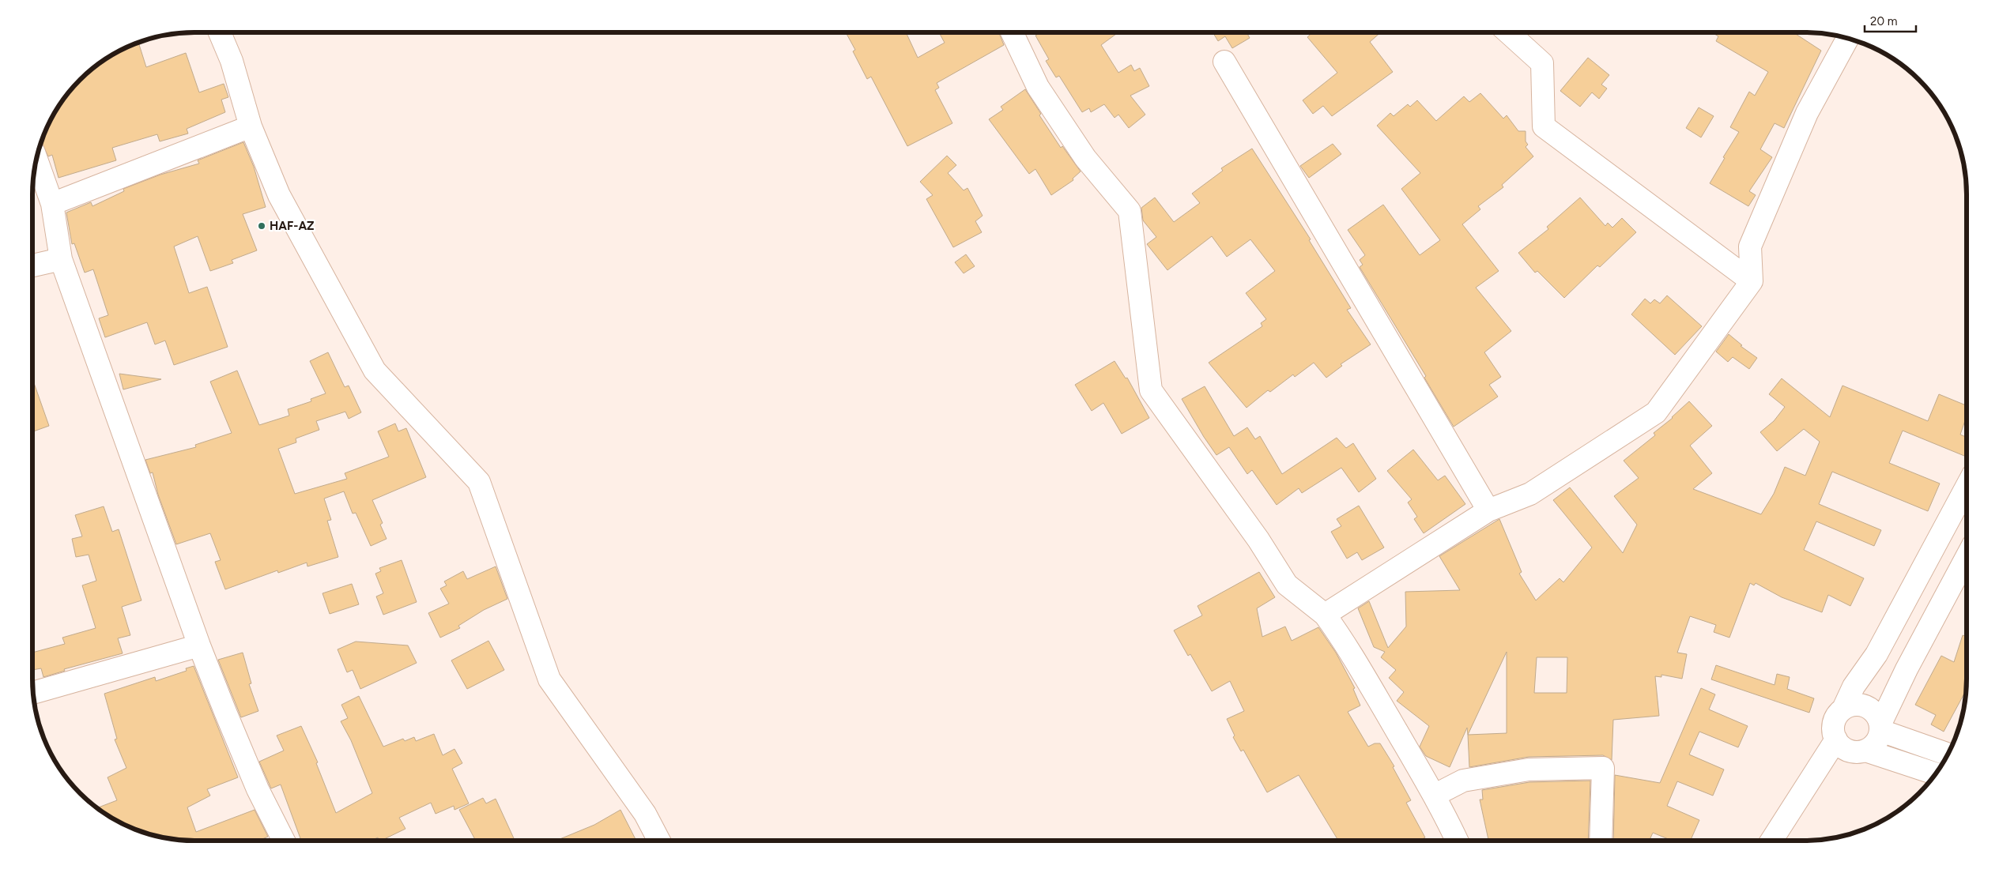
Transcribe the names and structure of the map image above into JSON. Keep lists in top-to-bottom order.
{
  "places": ["HAF-AZ"],
  "scale_bar": "20 m"
}
